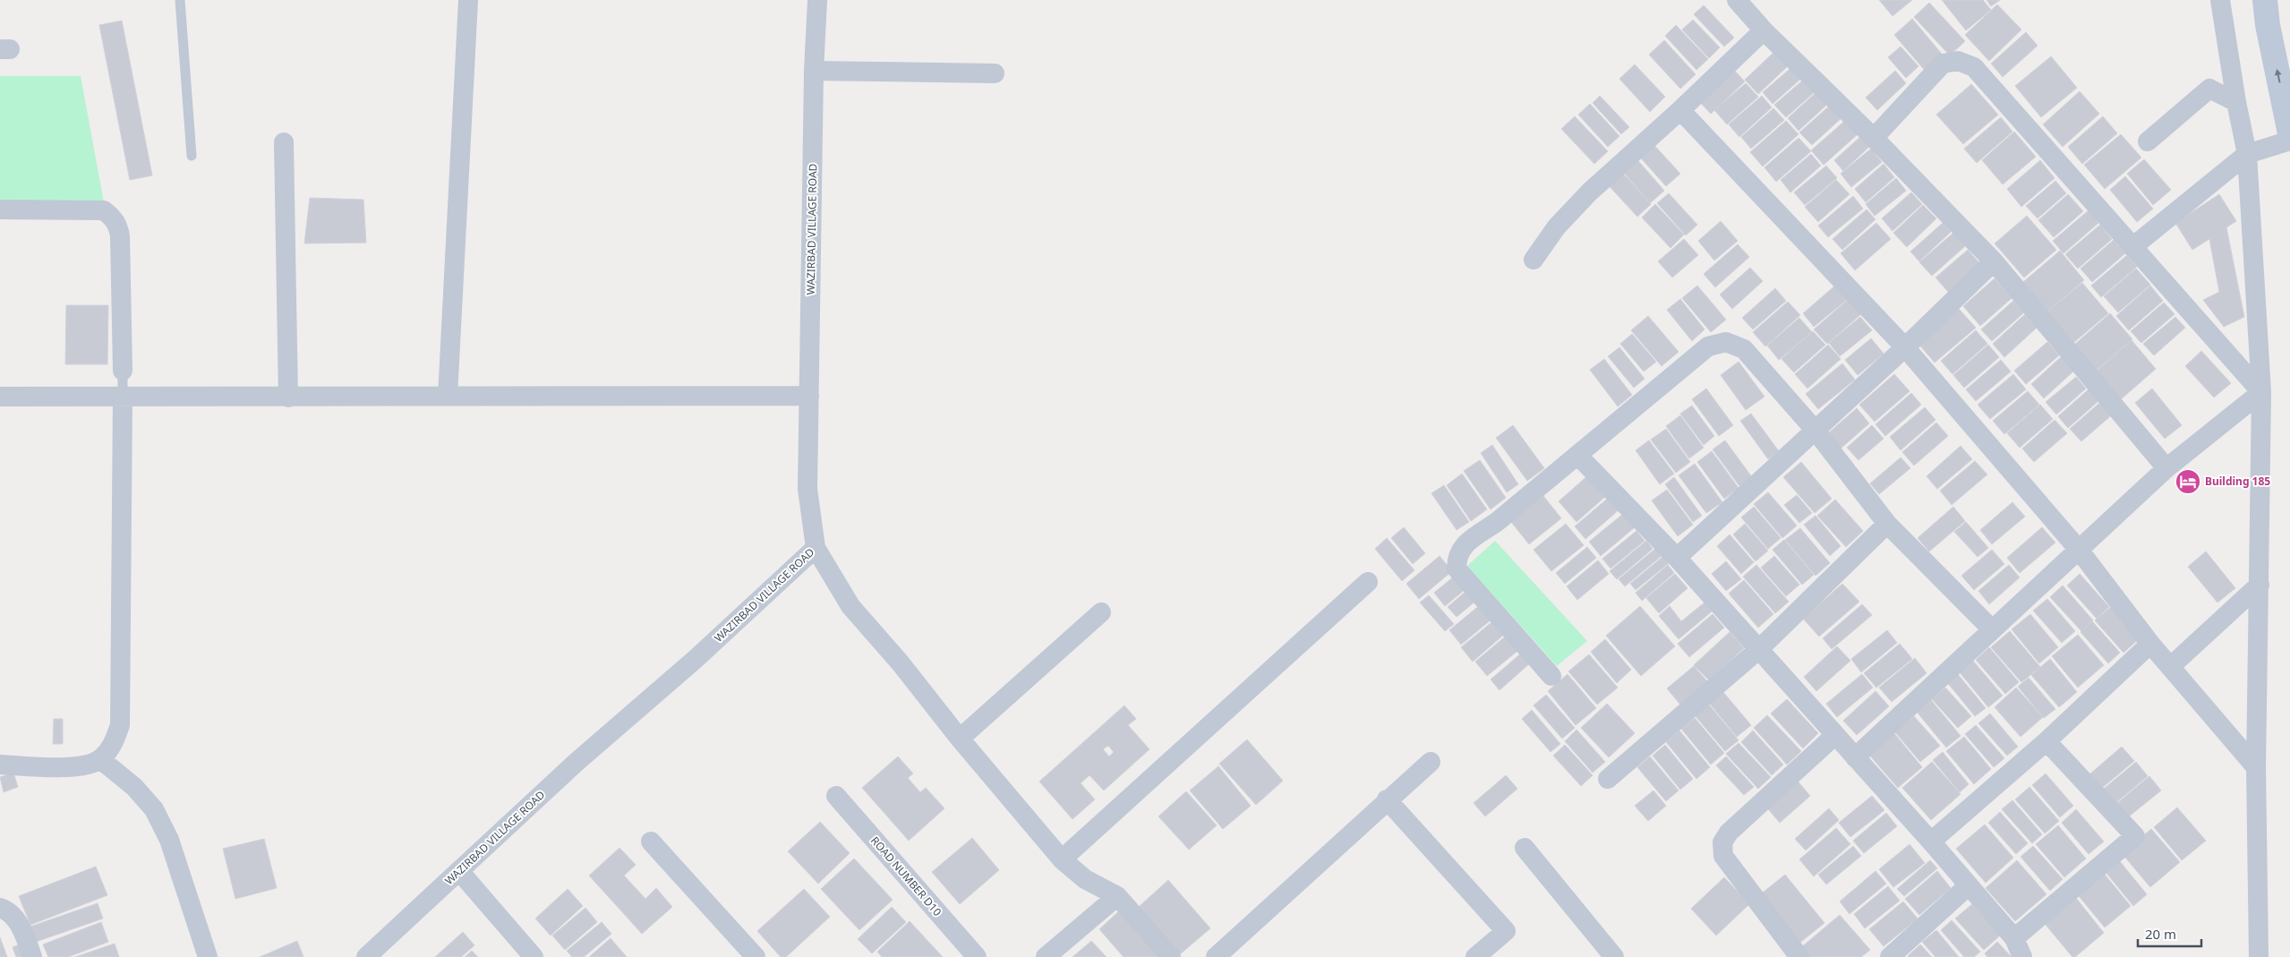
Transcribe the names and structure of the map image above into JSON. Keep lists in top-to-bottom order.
{
  "streets": {
    "street": ["WAZIRBAD VILLAGE ROAD", "ROAD NUMBER D10"]
  },
  "places": {
    "hotel": ["Building 185"]
  },
  "scale_bar": "20 m"
}
